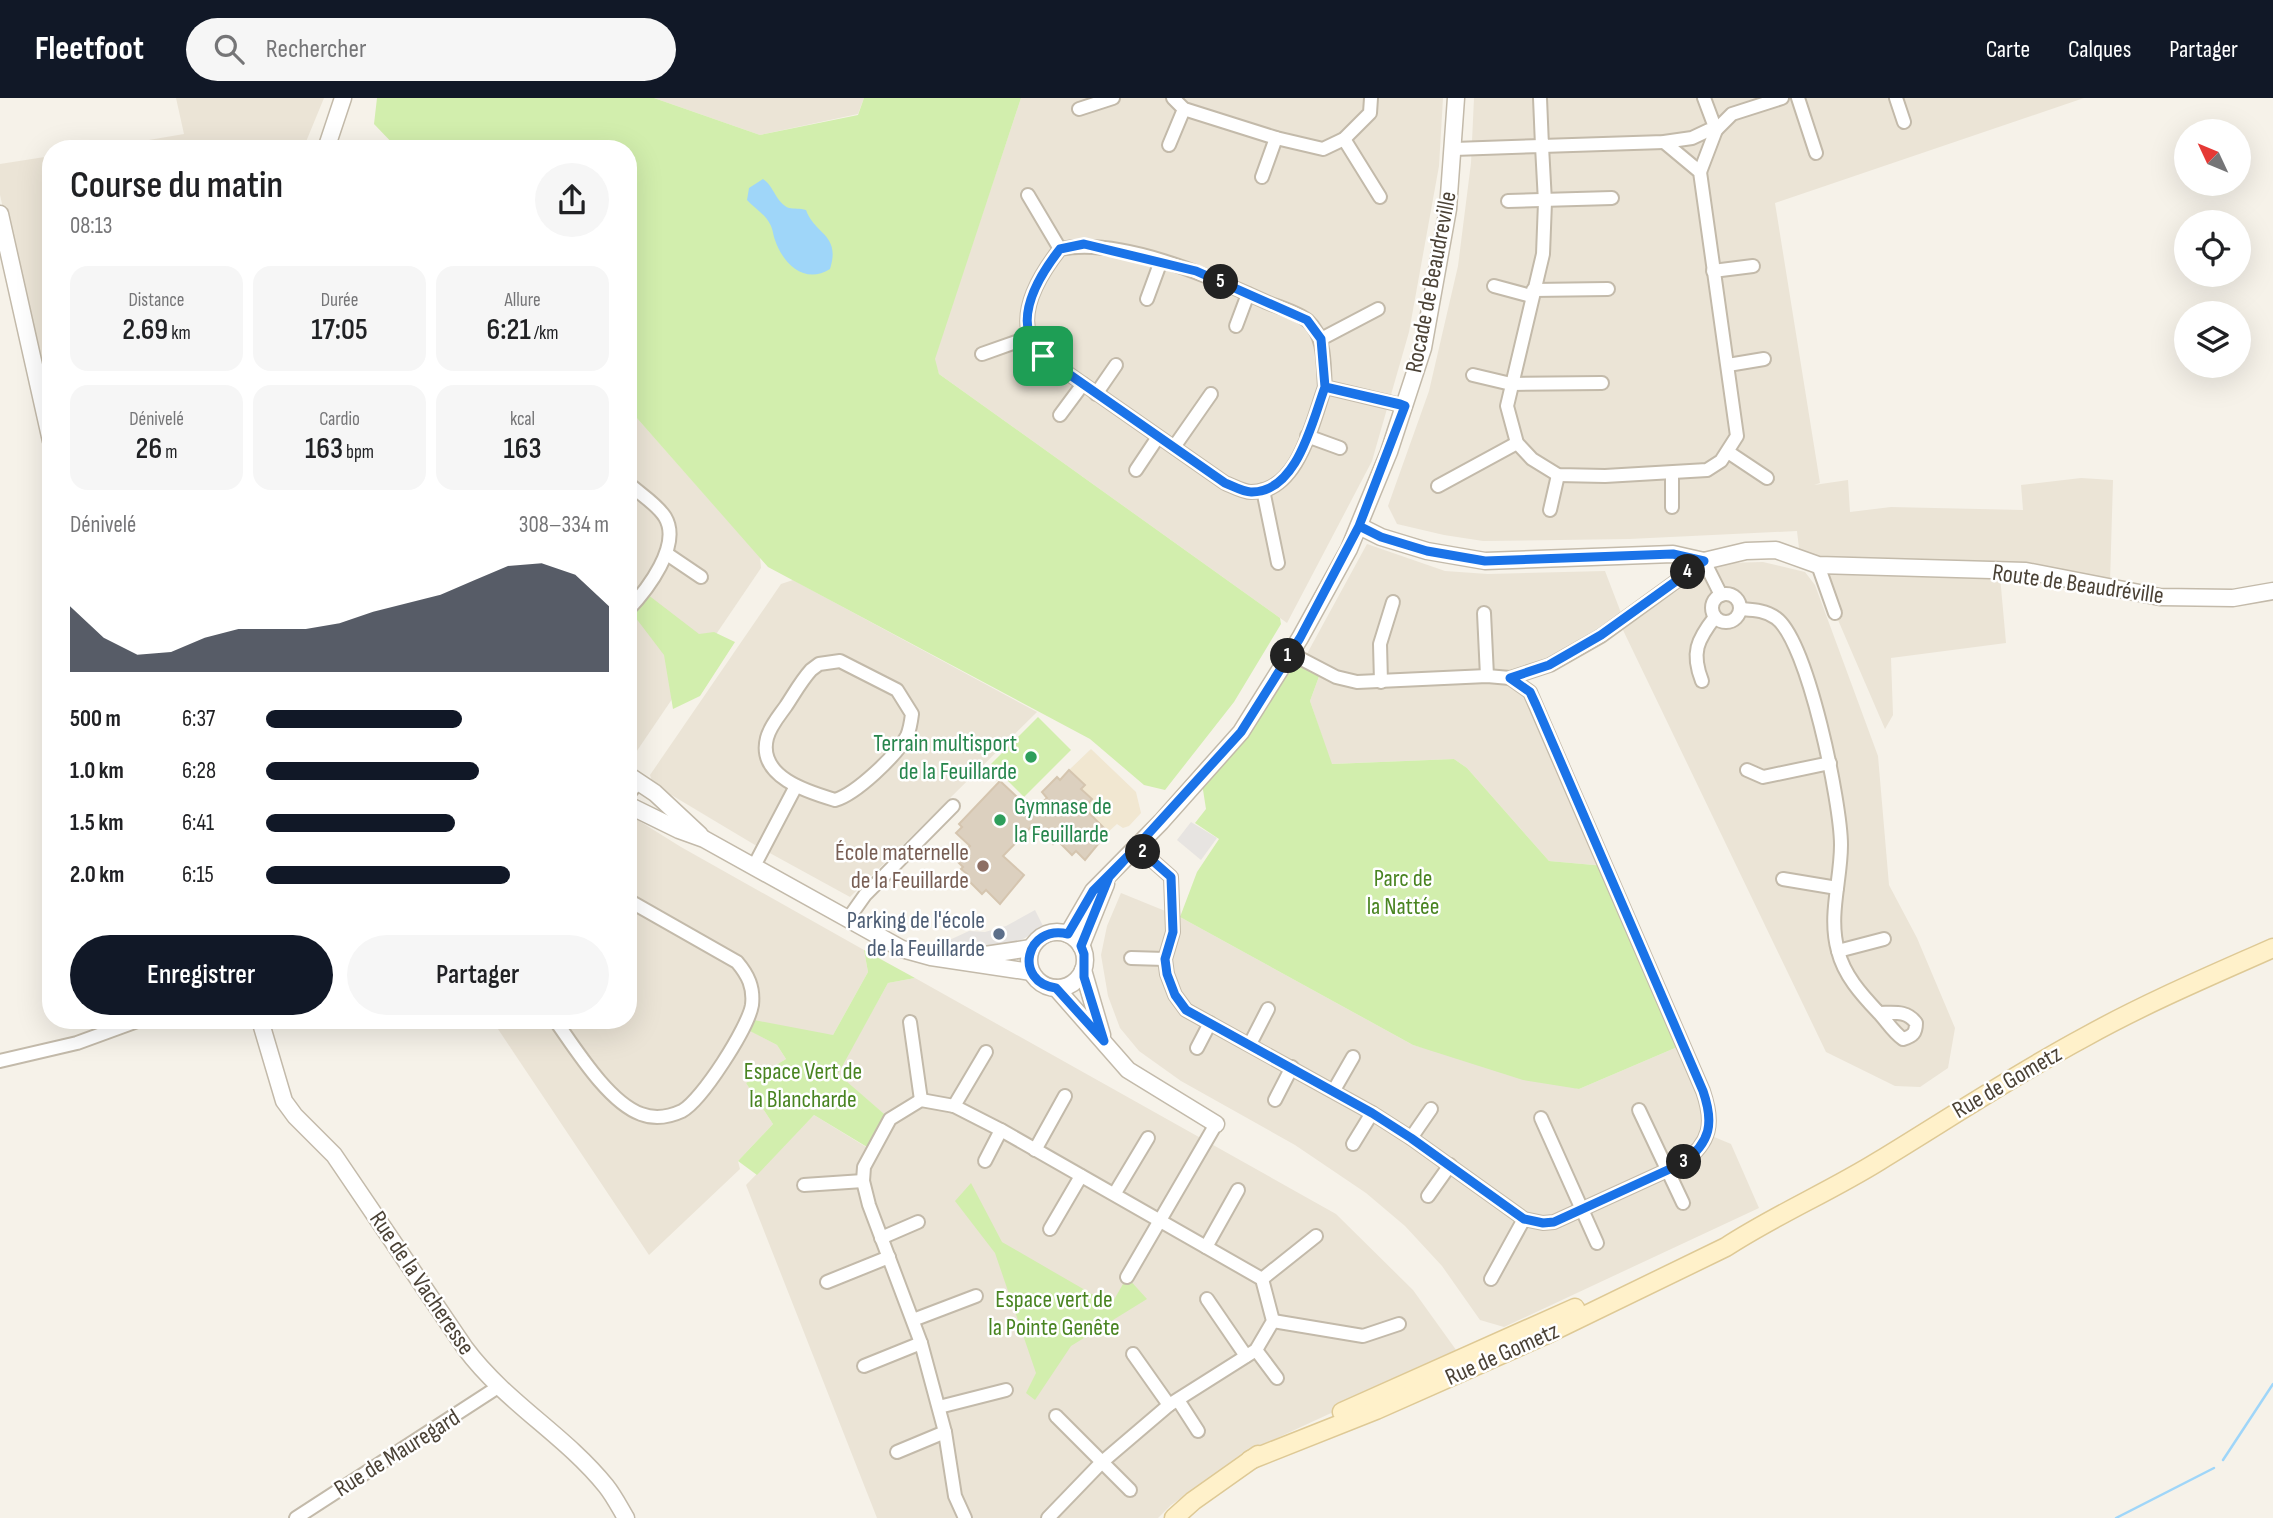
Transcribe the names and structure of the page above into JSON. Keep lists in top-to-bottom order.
{
  "streets": {
    "main road": ["Rue de Gometz"],
    "street": [
      "Rocade de Beaudreville",
      "Route de Beaudréville",
      "Rue de la Vacheresse",
      "Rue de Mauregard"
    ]
  },
  "crossings": [
    ["Rue de la Vacheresse", "Rue de Mauregard"]
  ],
  "parks": ["Parc de la Nattée", "Espace Vert de la Blancharde", "Espace vert de la Pointe Genête"],
  "places": [
    "Terrain multisport de la Feuillarde",
    "Gymnase de la Feuillarde",
    "École maternelle de la Feuillarde",
    "Parking de l'école de la Feuillarde"
  ],
  "north": "top left",
  "page": {
    "header": "Fleetfoot",
    "search": "Rechercher",
    "nav": ["Carte", "Calques", "Partager"],
    "heading": ["Course du matin", "08:13"],
    "stats": [
      ["Distance", "2.69 km"],
      ["Durée", "17:05"],
      ["Allure", "6:21 /km"],
      ["Dénivelé", "26 m"],
      ["Cardio", "163 bpm"],
      ["kcal", "163"]
    ],
    "pins": [
      "5",
      "4",
      "1",
      "2",
      "3"
    ],
    "chart": ["Dénivelé", "308–334 m"],
    "list": [
      {
        "name": "500 m",
        "note": "6:37"
      },
      {
        "name": "1.0 km",
        "note": "6:28"
      },
      {
        "name": "1.5 km",
        "note": "6:41"
      },
      {
        "name": "2.0 km",
        "note": "6:15"
      }
    ],
    "buttons": ["Enregistrer", "Partager"]
  }
}
